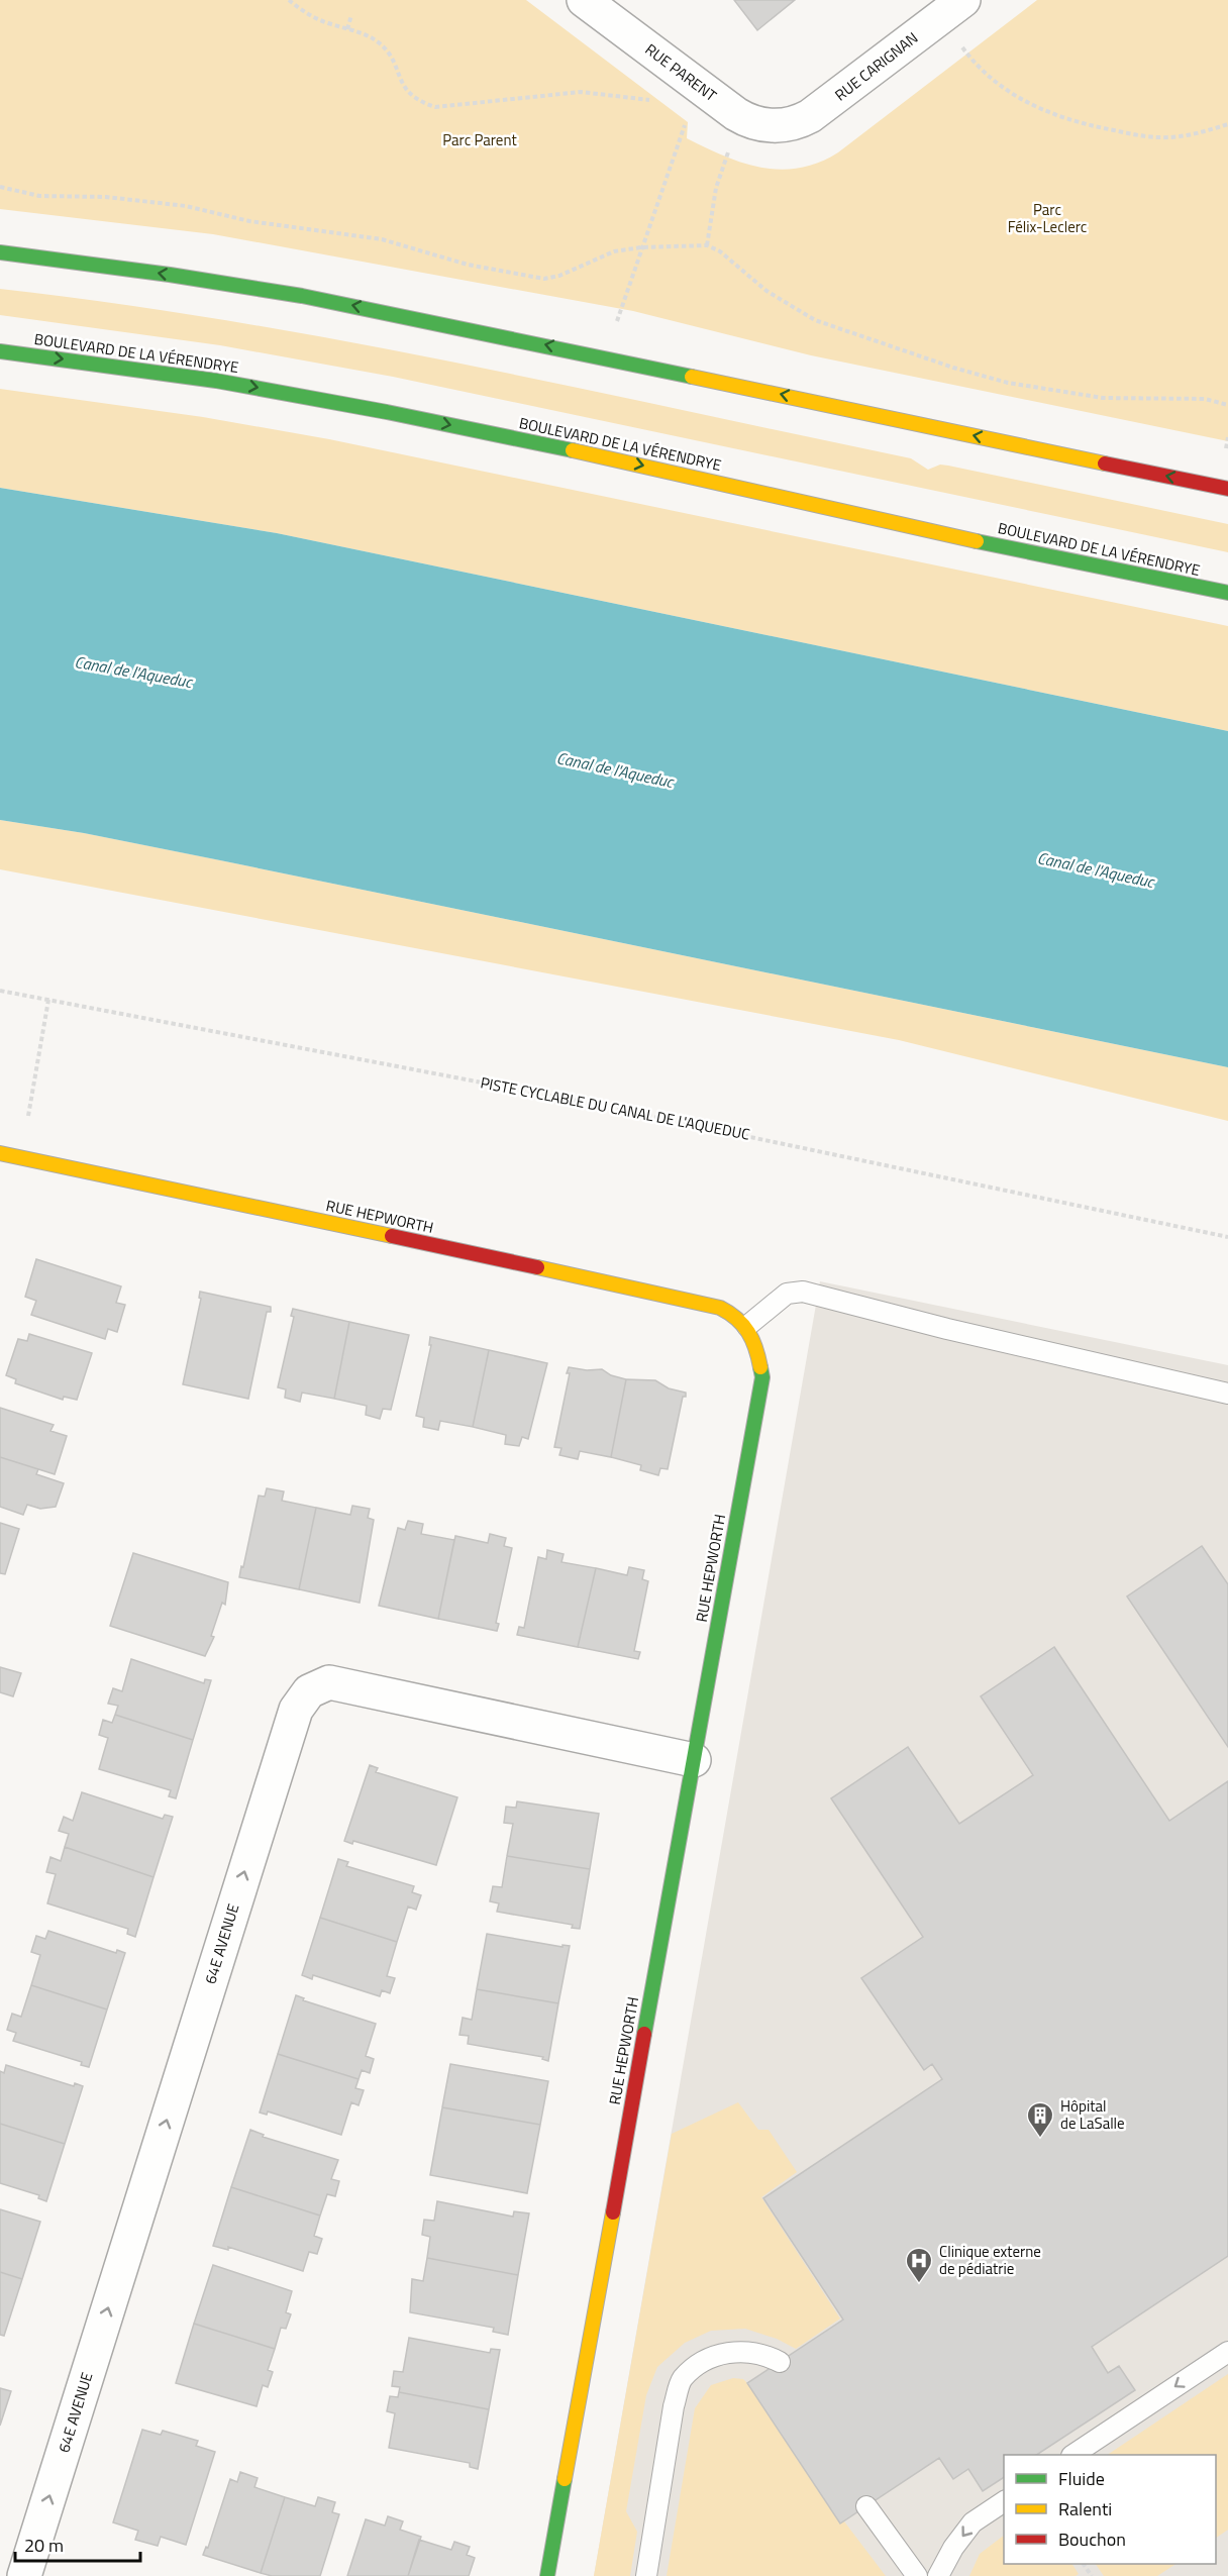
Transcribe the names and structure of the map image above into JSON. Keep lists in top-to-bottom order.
{
  "streets": {
    "main road": ["BOULEVARD DE LA VÉRENDRYE", "RUE HEPWORTH"],
    "street": ["RUE CARIGNAN", "RUE PARENT", "64E AVENUE"],
    "path": ["PISTE CYCLABLE DU CANAL DE L'AQUEDUC"]
  },
  "crossings": [
    ["RUE CARIGNAN", "RUE PARENT"],
    ["RUE HEPWORTH", "64E AVENUE"]
  ],
  "water": ["Canal de l'Aqueduc"],
  "parks": ["Parc Parent", "Parc Félix-Leclerc"],
  "places": {
    "building": ["Hôpital de LaSalle"],
    "hospital": ["Clinique externe de pédiatrie"]
  },
  "legend": ["Fluide", "Ralenti", "Bouchon"],
  "scale_bar": "20 m"
}
